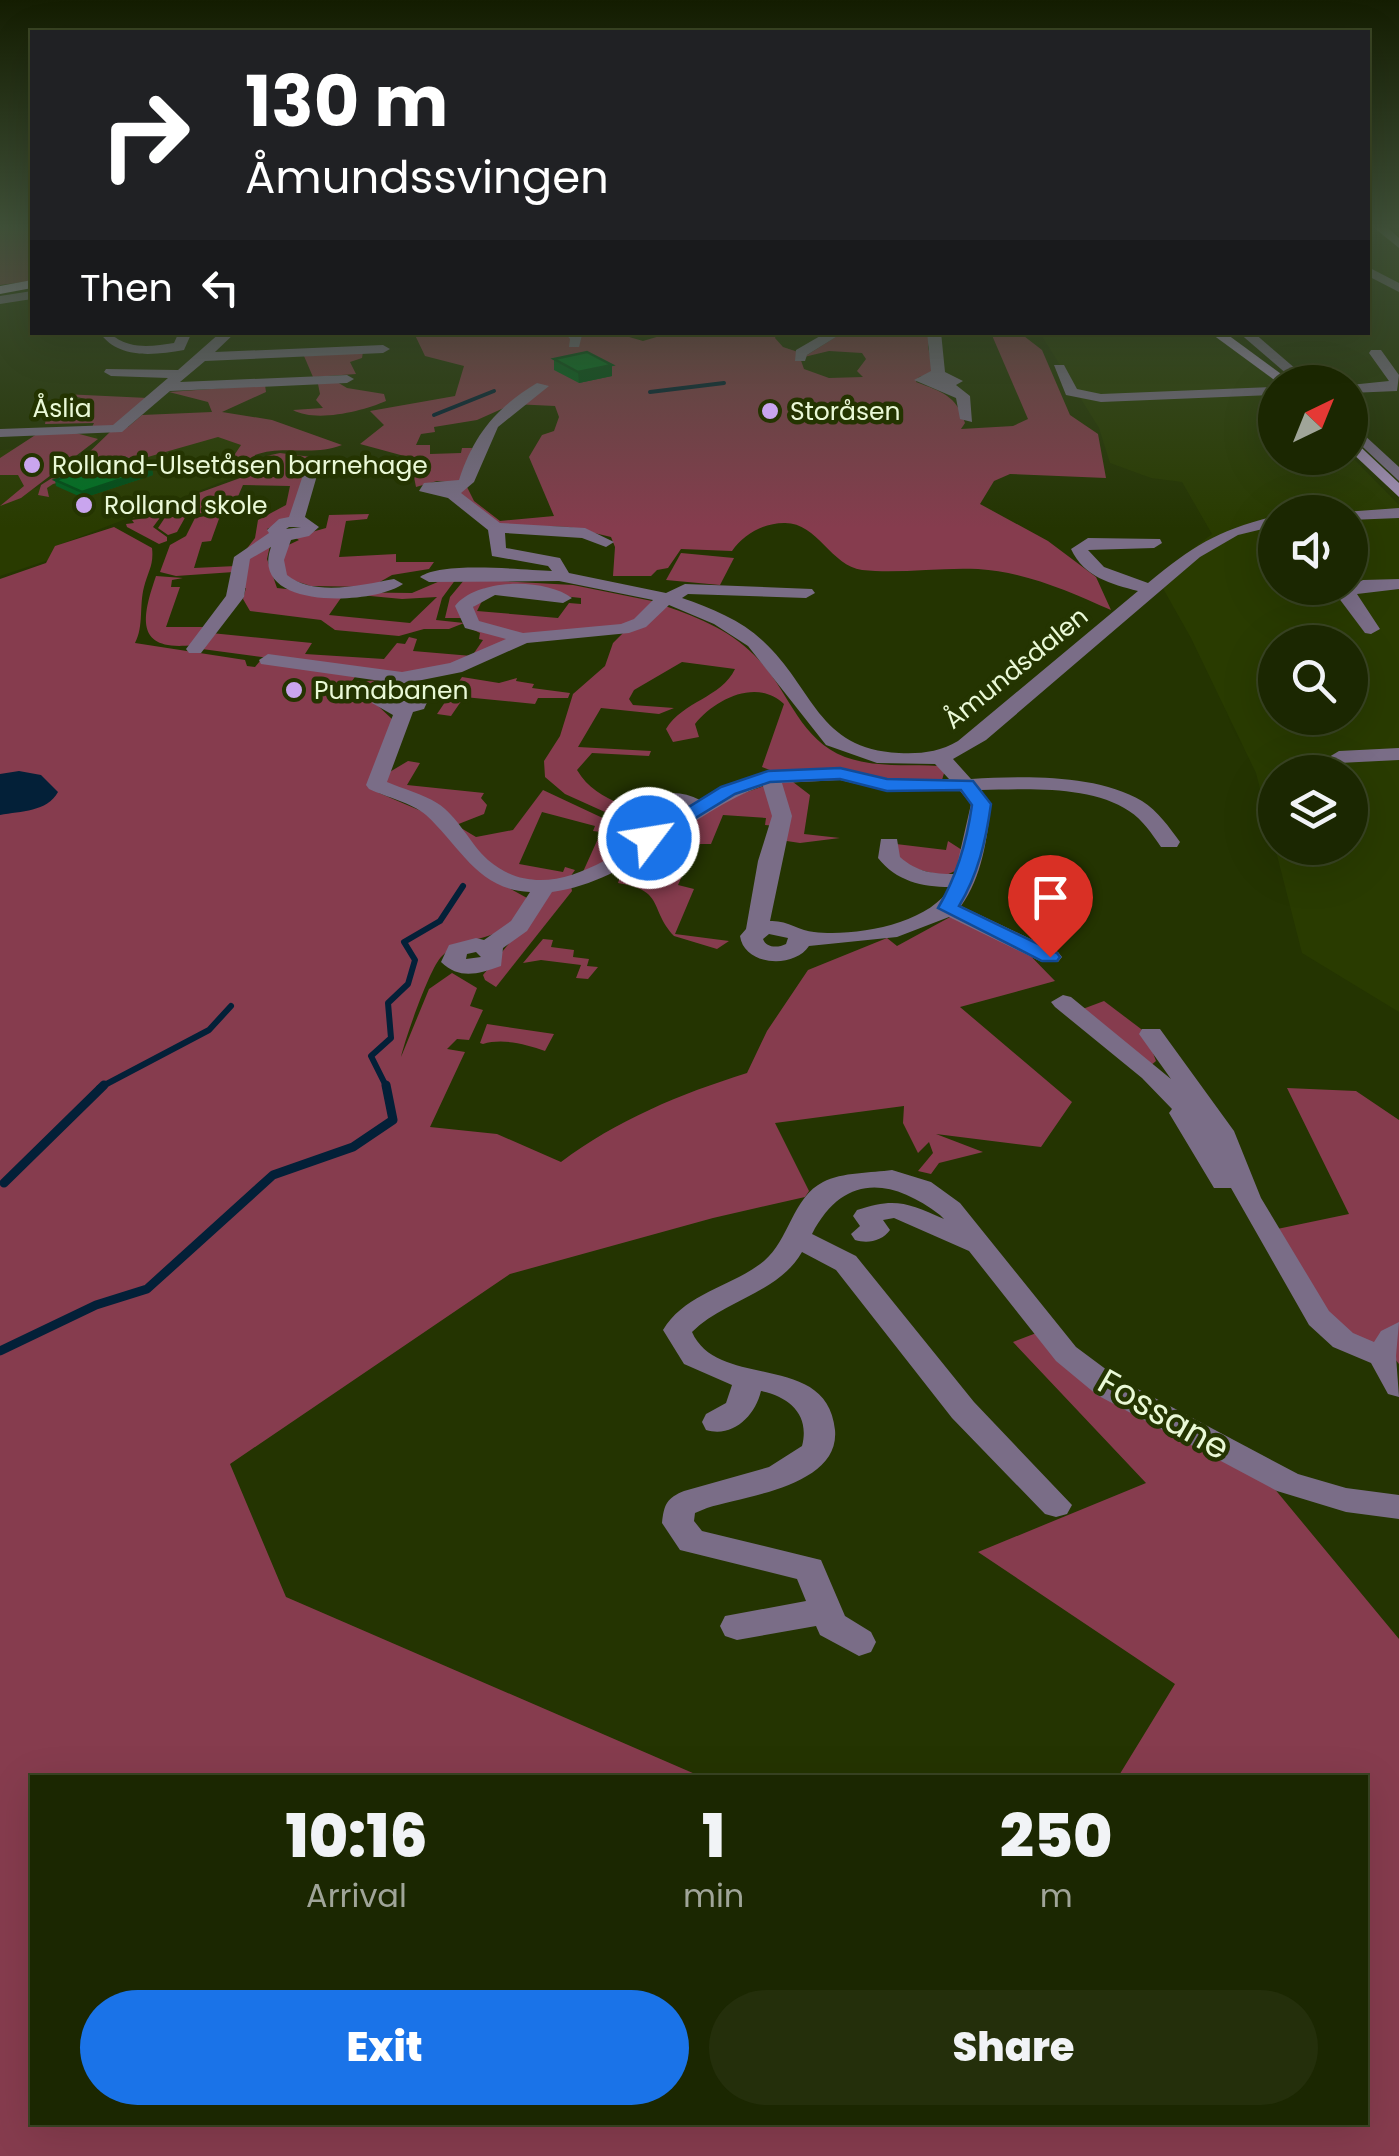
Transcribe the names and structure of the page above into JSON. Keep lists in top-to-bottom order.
{
  "streets": {
    "street": ["Åslia", "Åmundsdalen", "Fossane"]
  },
  "places": [
    "Storåsen",
    "Rolland-Ulsetåsen barnehage",
    "Rolland skole",
    "Pumabanen"
  ],
  "north": "top right",
  "page": {
    "turn": ["130 m", "Åmundssvingen"],
    "then": "Then",
    "eta": [
      "10:16",
      "Arrival",
      "1",
      "min",
      "250",
      "m"
    ],
    "buttons": ["Exit", "Share"]
  }
}
